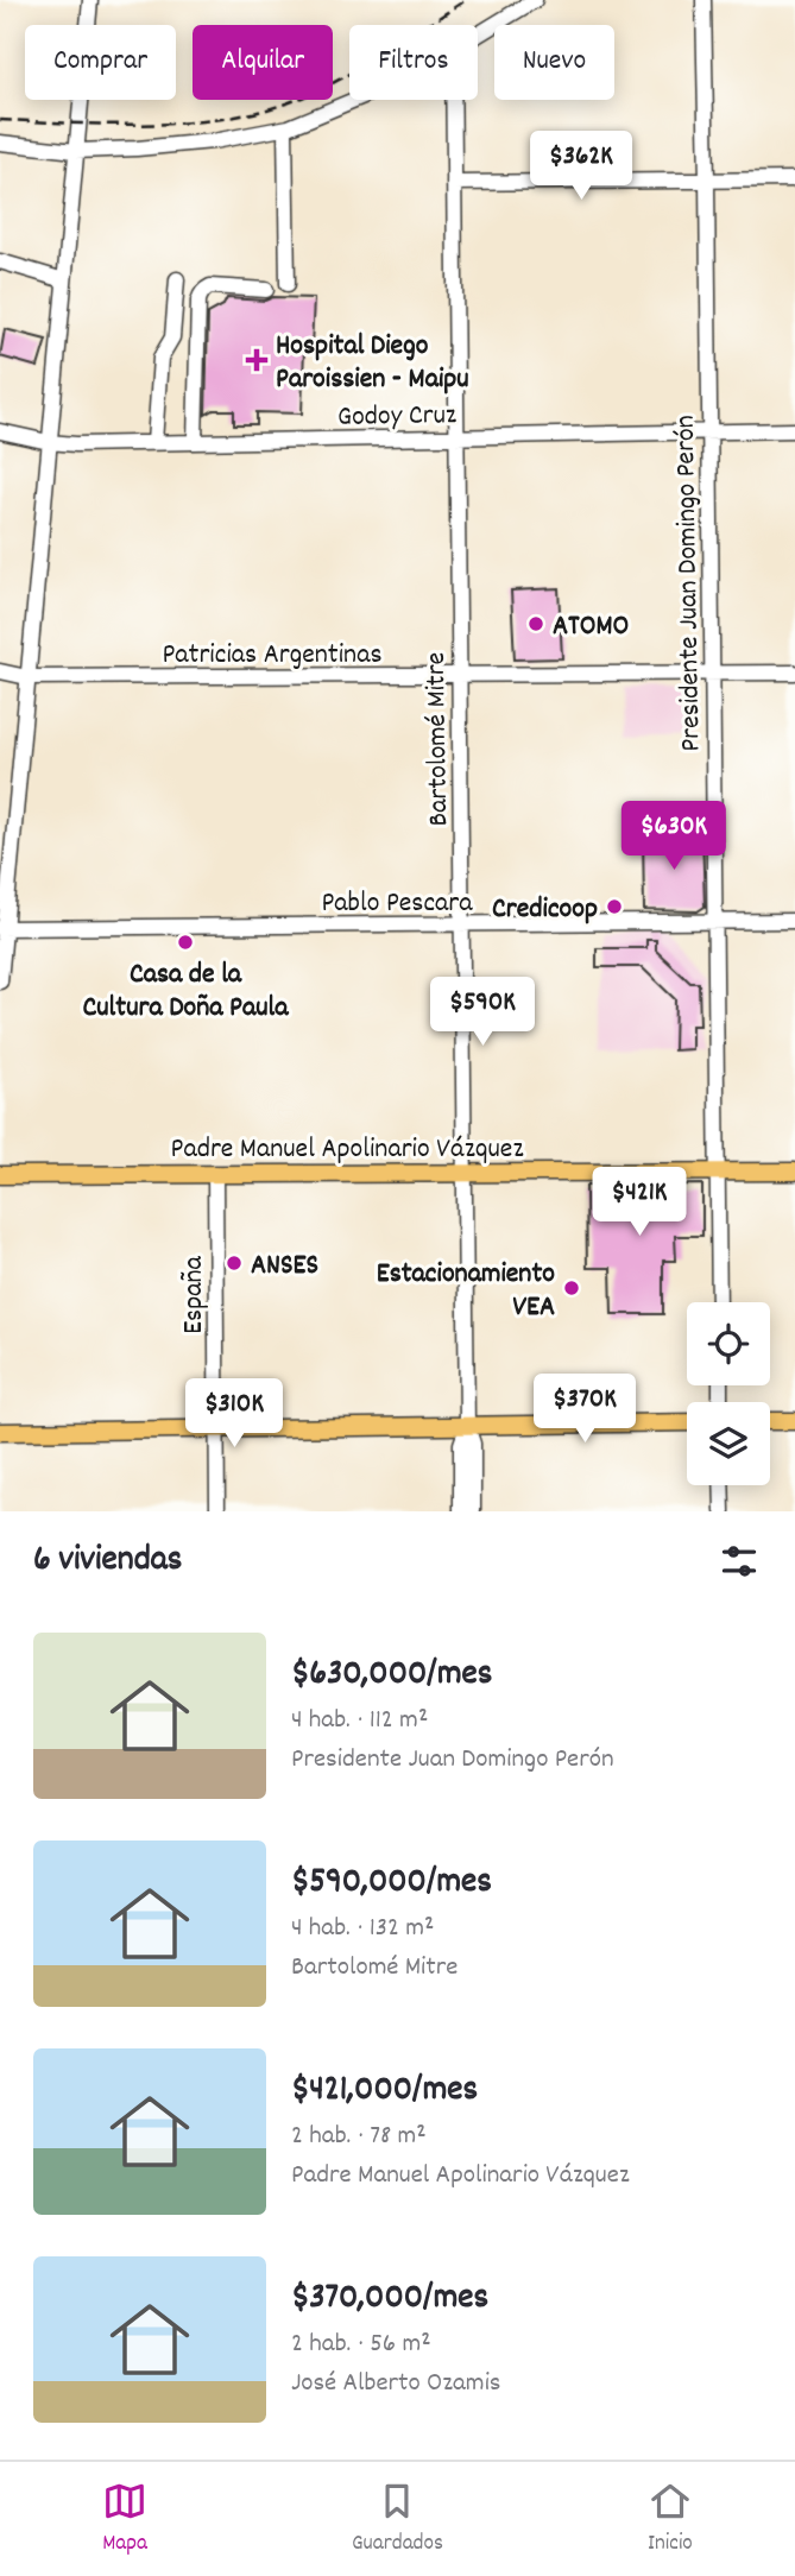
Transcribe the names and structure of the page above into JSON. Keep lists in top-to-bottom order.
{
  "streets": {
    "main road": ["Padre Manuel Apolinario Vázquez"],
    "street": [
      "Godoy Cruz",
      "Presidente Juan Domingo Perón",
      "Patricias Argentinas",
      "Bartolomé Mitre",
      "Pablo Pescara",
      "España"
    ]
  },
  "crossings": [
    ["Godoy Cruz", "Presidente Juan Domingo Perón"],
    ["Godoy Cruz", "Bartolomé Mitre"],
    ["Presidente Juan Domingo Perón", "Patricias Argentinas"],
    ["Presidente Juan Domingo Perón", "Pablo Pescara"],
    ["Presidente Juan Domingo Perón", "Padre Manuel Apolinario Vázquez"],
    ["Patricias Argentinas", "Bartolomé Mitre"],
    ["Bartolomé Mitre", "Pablo Pescara"],
    ["Bartolomé Mitre", "Padre Manuel Apolinario Vázquez"],
    ["Padre Manuel Apolinario Vázquez", "España"]
  ],
  "places": {
    "health": ["Hospital Diego Paroissien - Maipu"],
    "other": [
      "ATOMO",
      "Credicoop",
      "Casa de la Cultura Doña Paula",
      "ANSES",
      "Estacionamiento VEA"
    ]
  },
  "page": {
    "chip": [
      "Comprar",
      "Alquilar",
      "Filtros",
      "Nuevo"
    ],
    "price": [
      "$362K",
      "$630K",
      "$590K",
      "$421K",
      "$370K",
      "$310K"
    ],
    "heading": "6 viviendas",
    "list": [
      {
        "name": "$630,000/mes",
        "note": "4 hab. · 112 m² · Presidente Juan Domingo Perón"
      },
      {
        "name": "$590,000/mes",
        "note": "4 hab. · 132 m² · Bartolomé Mitre"
      },
      {
        "name": "$421,000/mes",
        "note": "2 hab. · 78 m² · Padre Manuel Apolinario Vázquez"
      },
      {
        "name": "$370,000/mes",
        "note": "2 hab. · 56 m² · José Alberto Ozamis"
      }
    ],
    "tabs": ["Mapa", "Guardados", "Inicio"]
  }
}
